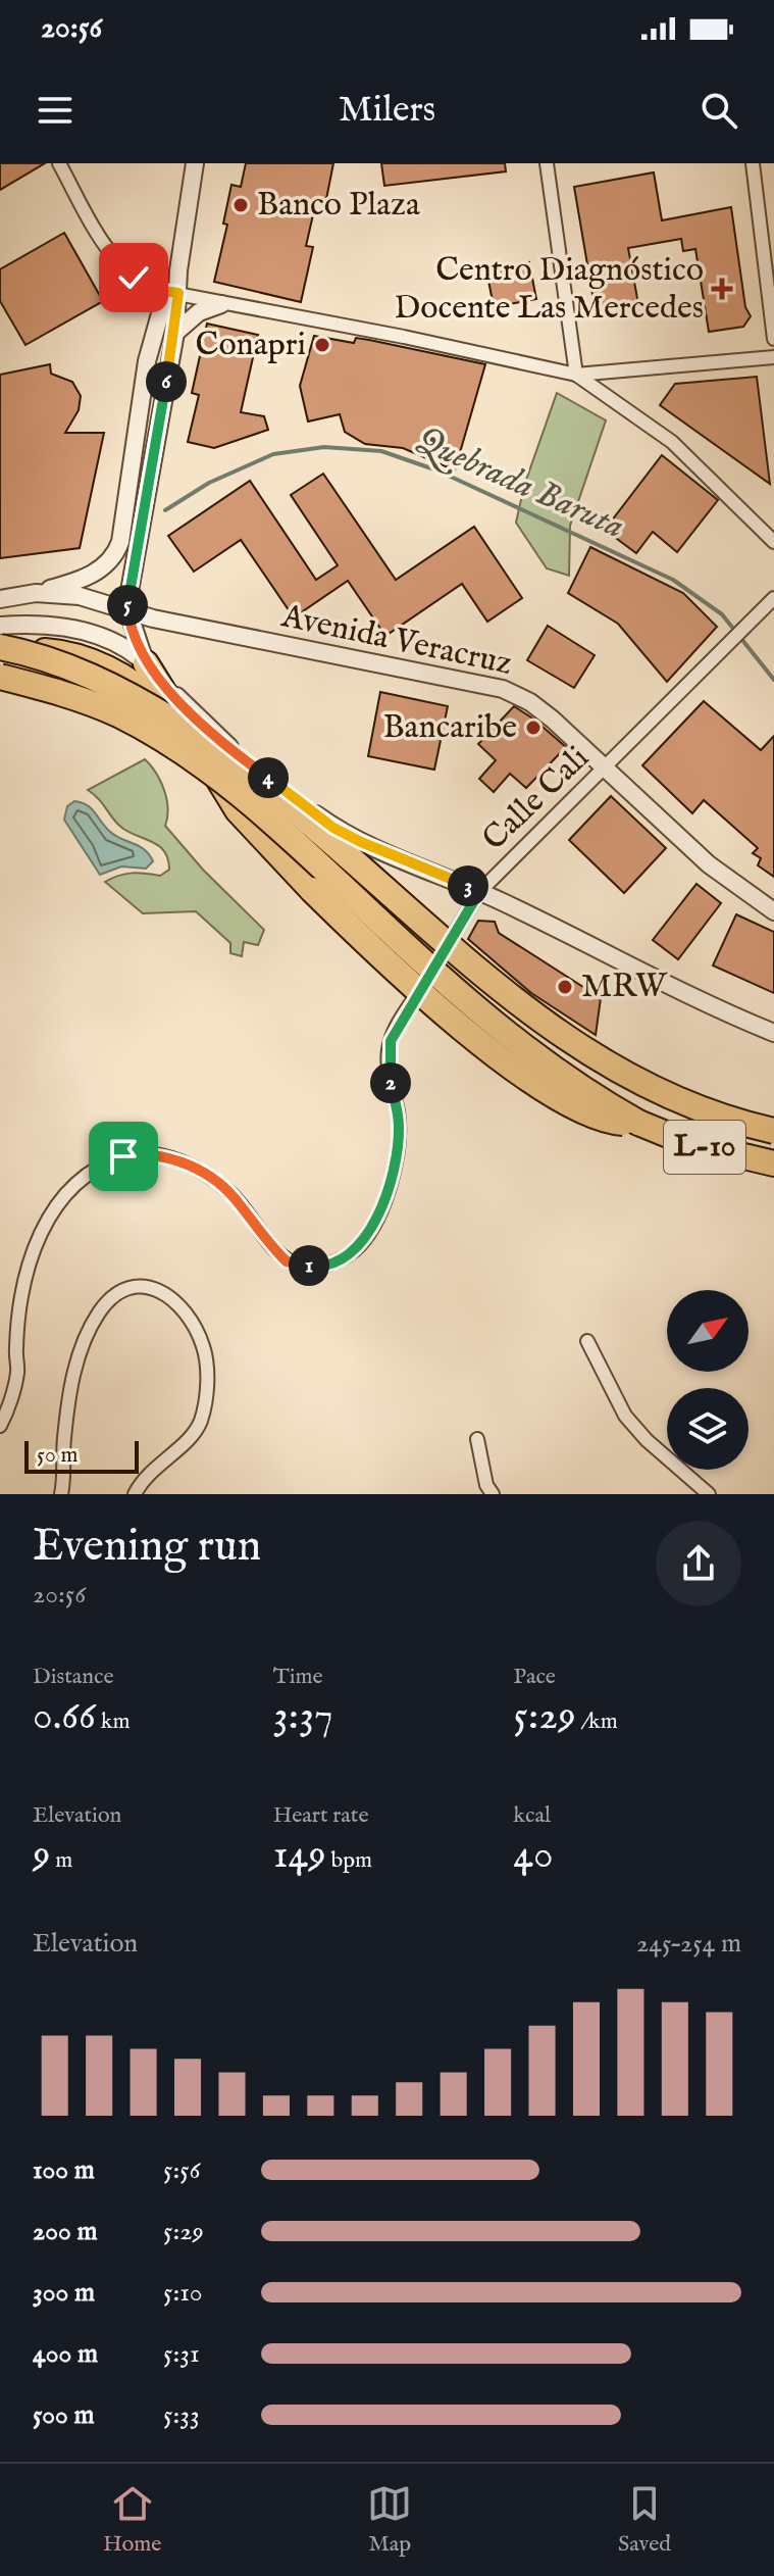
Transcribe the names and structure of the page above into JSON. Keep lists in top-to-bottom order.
{
  "streets": {
    "highway": ["L-10"],
    "street": ["Avenida Veracruz", "Calle Cali"]
  },
  "crossings": [
    ["Avenida Veracruz", "Calle Cali"],
    ["Avenida Veracruz", "L-10"],
    ["Calle Cali", "L-10"]
  ],
  "water": ["Quebrada Baruta"],
  "places": {
    "other": [
      "Banco Plaza",
      "Conapri",
      "Bancaribe",
      "MRW"
    ],
    "health": ["Centro Diagnóstico Docente Las Mercedes"]
  },
  "scale_bar": "50 m",
  "north": "top right",
  "page": {
    "status": "20:56",
    "header": "Milers",
    "pins": [
      "6",
      "5",
      "4",
      "3",
      "2",
      "1"
    ],
    "scale": "50 m",
    "heading": ["Evening run", "20:56"],
    "stats": [
      ["Distance", "0.66 km"],
      ["Time", "3:37"],
      ["Pace", "5:29 /km"],
      ["Elevation", "9 m"],
      ["Heart rate", "149 bpm"],
      ["kcal", "40"]
    ],
    "chart": ["Elevation", "245–254 m"],
    "list": [
      {
        "name": "100 m",
        "note": "5:56"
      },
      {
        "name": "200 m",
        "note": "5:29"
      },
      {
        "name": "300 m",
        "note": "5:10"
      },
      {
        "name": "400 m",
        "note": "5:31"
      },
      {
        "name": "500 m",
        "note": "5:33"
      }
    ],
    "tabs": ["Home", "Map", "Saved"]
  }
}
